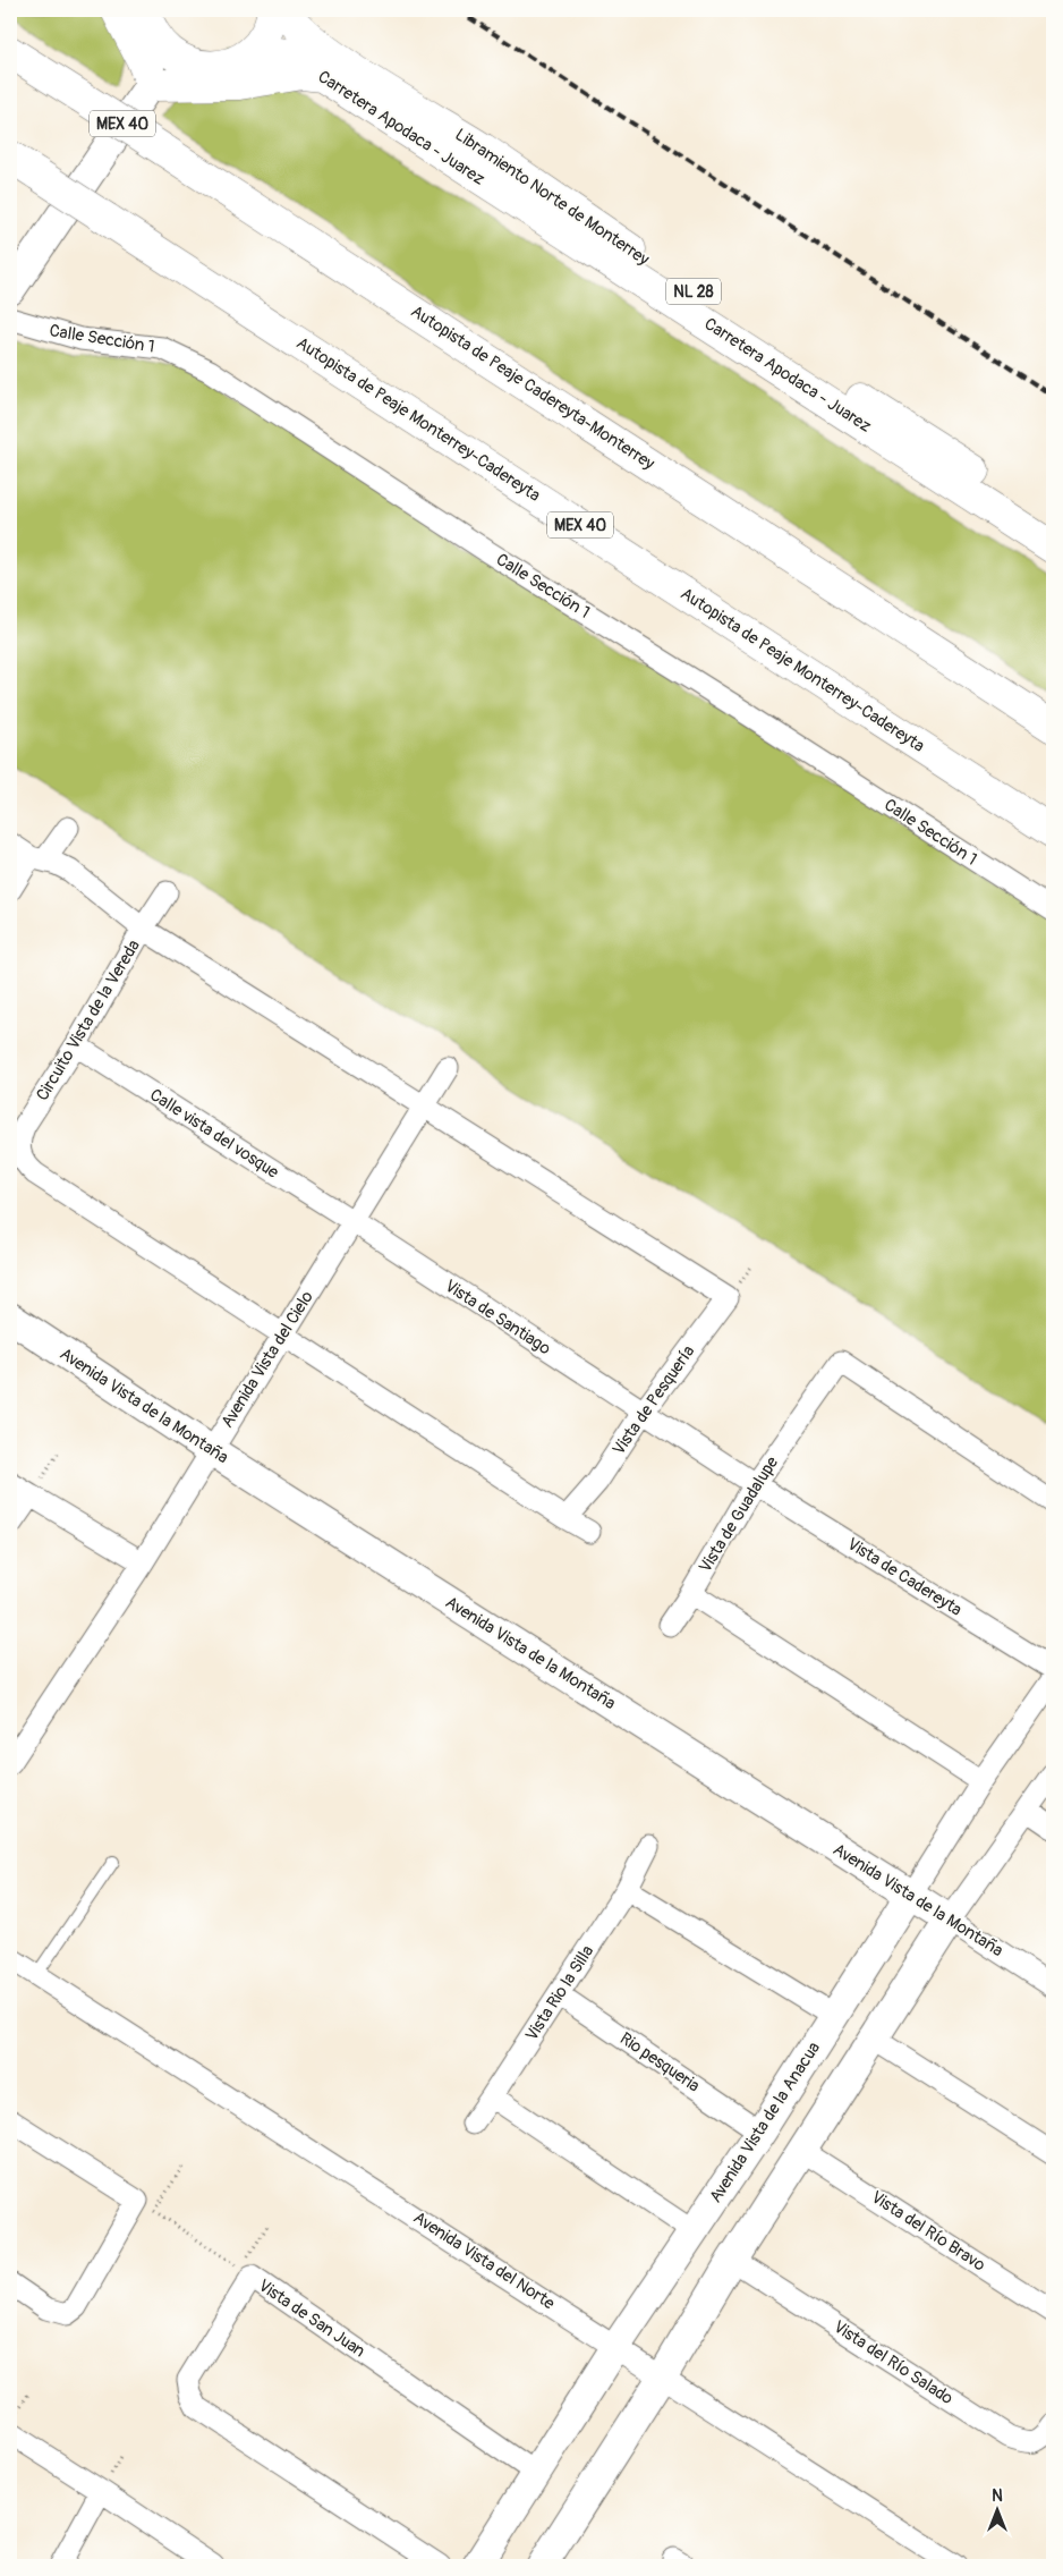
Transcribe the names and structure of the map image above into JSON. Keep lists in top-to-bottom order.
{
  "streets": {
    "main road": [
      "MEX 40",
      "Carretera Apodaca - Juarez",
      "Libramiento Norte de Monterrey",
      "NL 28",
      "Autopista de Peaje Cadereyta-Monterrey",
      "Autopista de Peaje Monterrey-Cadereyta"
    ],
    "street": [
      "Calle Sección 1",
      "Circuito Vista de la Vereda",
      "Calle vista del vosque",
      "Vista de Santiago",
      "Avenida Vista del Cielo",
      "Vista de Pesquería",
      "Avenida Vista de la Montaña",
      "Vista de Guadalupe",
      "Vista de Cadereyta",
      "Vista Rio la Silla",
      "Rio pesqueria",
      "Avenida Vista de la Anacua",
      "Vista del Río Bravo",
      "Avenida Vista del Norte",
      "Vista de San Juan",
      "Vista del Río Salado"
    ]
  },
  "crossings": [
    ["Carretera Apodaca - Juarez", "Libramiento Norte de Monterrey"],
    ["Circuito Vista de la Vereda", "Calle vista del vosque"],
    ["Circuito Vista de la Vereda", "Avenida Vista del Cielo"],
    ["Circuito Vista de la Vereda", "Vista de Pesquería"],
    ["Calle vista del vosque", "Vista de Santiago"],
    ["Calle vista del vosque", "Avenida Vista del Cielo"],
    ["Vista de Santiago", "Avenida Vista del Cielo"],
    ["Vista de Santiago", "Vista de Pesquería"],
    ["Vista de Santiago", "Vista de Guadalupe"],
    ["Vista de Santiago", "Vista de Cadereyta"],
    ["Avenida Vista del Cielo", "Vista de Pesquería"],
    ["Avenida Vista del Cielo", "Avenida Vista de la Montaña"],
    ["Avenida Vista de la Montaña", "Avenida Vista de la Anacua"],
    ["Vista de Guadalupe", "Vista de Cadereyta"],
    ["Vista Rio la Silla", "Rio pesqueria"],
    ["Rio pesqueria", "Avenida Vista de la Anacua"],
    ["Avenida Vista de la Anacua", "Avenida Vista del Norte"],
    ["Avenida Vista de la Anacua", "Vista de San Juan"]
  ],
  "north": "top"
}
